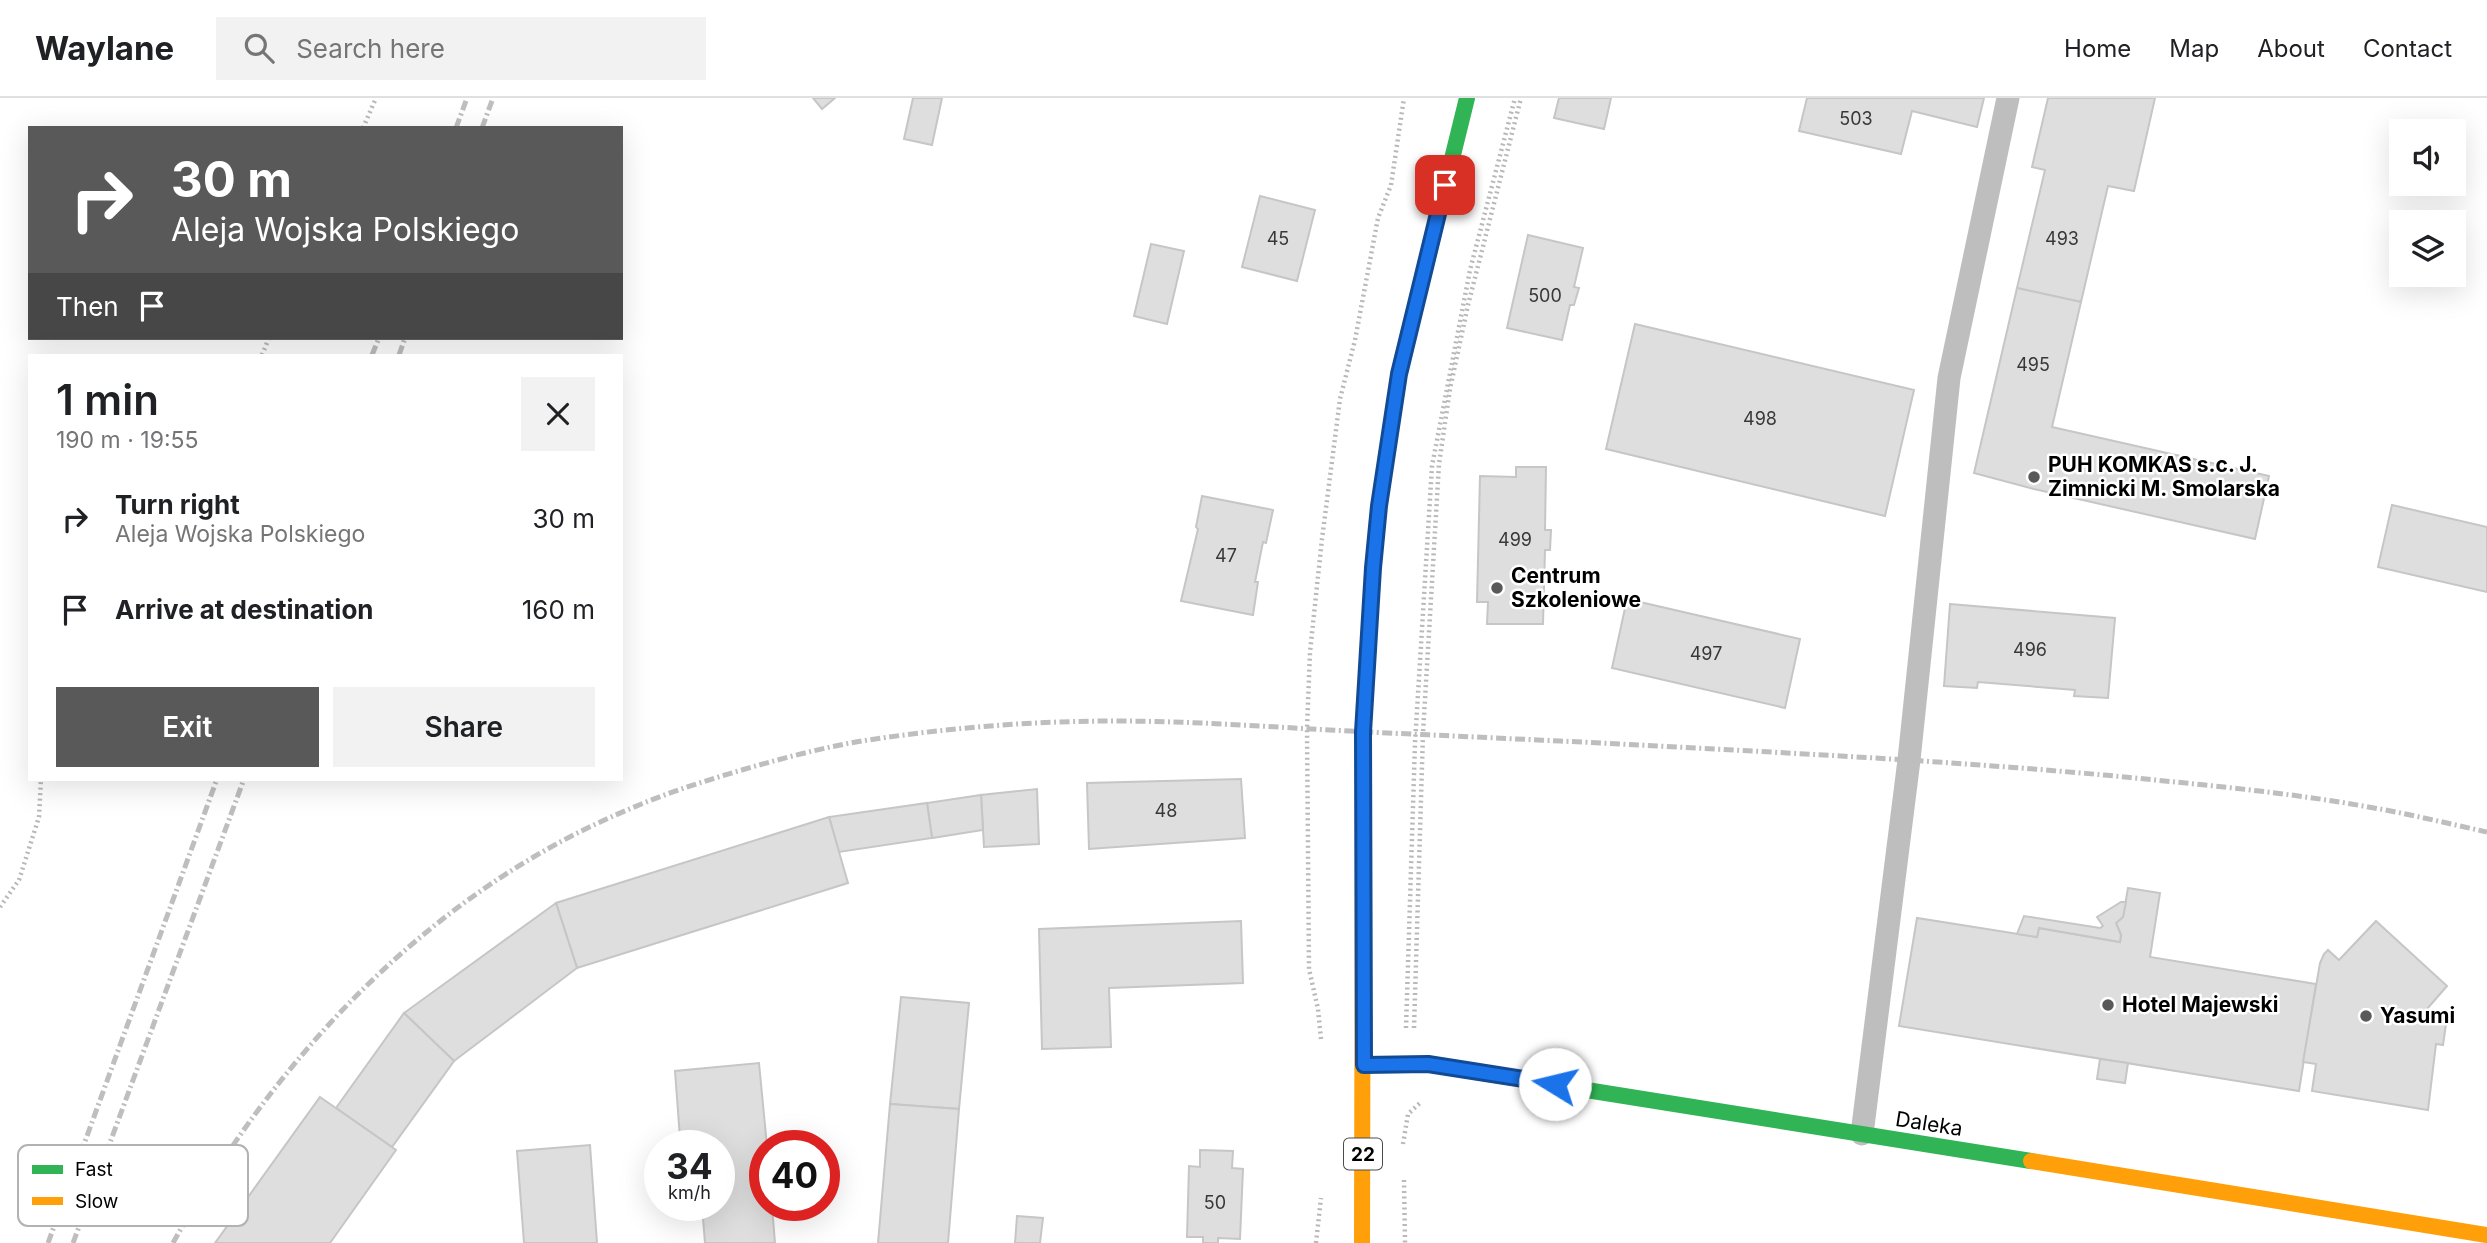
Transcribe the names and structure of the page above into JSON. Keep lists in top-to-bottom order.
{
  "streets": {
    "main road": ["Daleka", "22"]
  },
  "crossings": [
    ["Daleka", "22"]
  ],
  "places": [
    "PUH KOMKAS s.c. J. Zimnicki M. Smolarska",
    "Centrum Szkoleniowe",
    "Hotel Majewski",
    "Yasumi"
  ],
  "house_numbers": [
    "503",
    "45",
    "493",
    "500",
    "495",
    "498",
    "499",
    "47",
    "496",
    "497",
    "48",
    "50"
  ],
  "legend": ["Fast", "Slow"],
  "page": {
    "header": "Waylane",
    "search": "Search here",
    "nav": [
      "Home",
      "Map",
      "About",
      "Contact"
    ],
    "turn": ["30 m", "Aleja Wojska Polskiego"],
    "then": "Then",
    "heading": ["1 min", "190 m · 19:55"],
    "list": [
      {
        "name": "Turn right",
        "note": "Aleja Wojska Polskiego",
        "value": "30 m"
      },
      {
        "name": "Arrive at destination",
        "value": "160 m"
      }
    ],
    "buttons": ["Exit", "Share"],
    "speed": "34 km/h",
    "limit": "40"
  }
}
